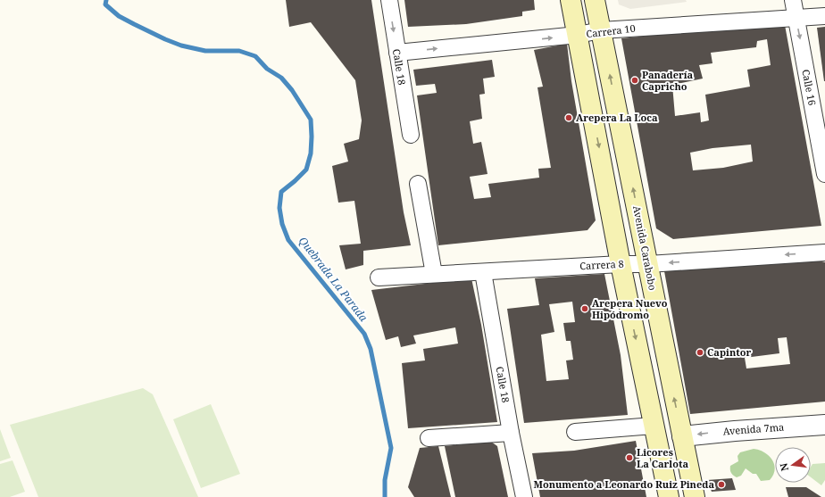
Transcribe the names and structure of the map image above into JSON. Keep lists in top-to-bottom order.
{
  "streets": {
    "main road": ["Avenida Carabobo"],
    "street": [
      "Carrera 10",
      "Calle 18",
      "Calle 16",
      "Carrera 8",
      "Avenida 7ma"
    ]
  },
  "crossings": [
    ["Carrera 10", "Calle 18"],
    ["Carrera 10", "Calle 16"],
    ["Carrera 10", "Avenida Carabobo"],
    ["Calle 18", "Carrera 8"],
    ["Avenida Carabobo", "Carrera 8"],
    ["Avenida Carabobo", "Avenida 7ma"]
  ],
  "one_way": [
    "Carrera 10",
    "Calle 16",
    "Carrera 8",
    "Avenida 7ma"
  ],
  "water": ["Quebrada La Parada"],
  "places": [
    "Panadería Capricho",
    "Arepera La Loca",
    "Arepera Nuevo Hipódromo",
    "Capintor",
    "Licores La Carlota",
    "Monumento a Leonardo Ruiz Pineda"
  ],
  "north": "left"
}
